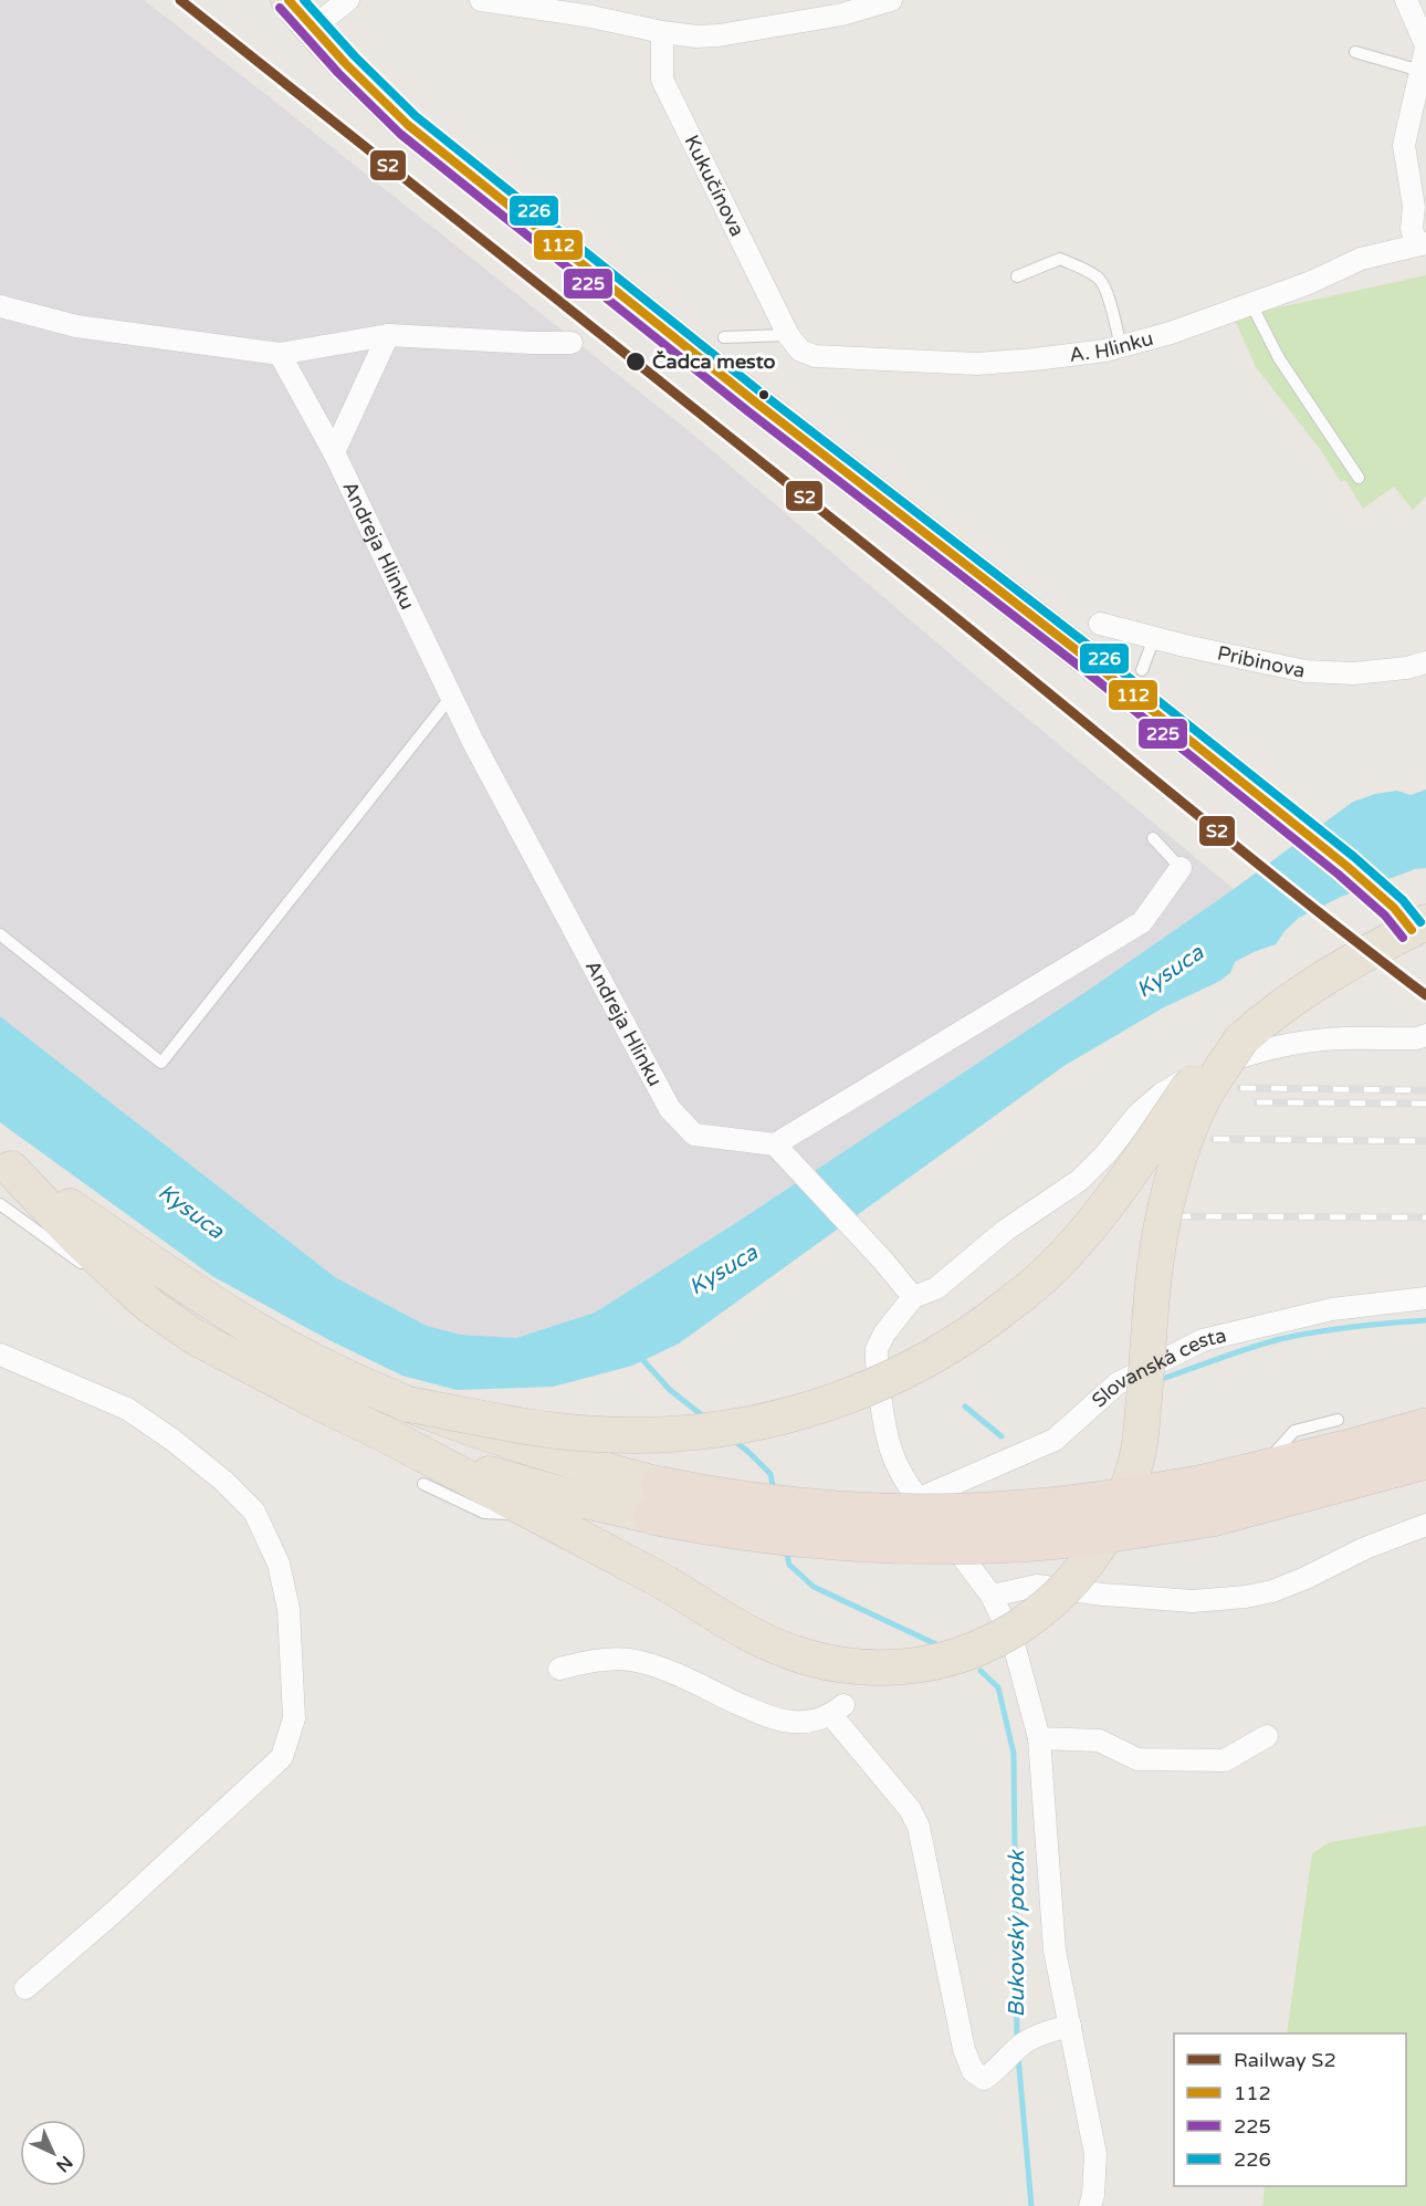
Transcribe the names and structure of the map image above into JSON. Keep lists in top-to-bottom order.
{
  "streets": {
    "street": [
      "Kukučínova",
      "A. Hlinku",
      "Andreja Hlinku",
      "Pribinova",
      "Slovanská cesta"
    ]
  },
  "crossings": [
    ["Kukučínova", "A. Hlinku"]
  ],
  "water": ["Kysuca", "Bukovský potok"],
  "places": ["Čadca mesto"],
  "lines": [
    "rail line S2",
    "transit line 112",
    "transit line 226",
    "transit line 225"
  ],
  "legend": [
    "Railway S2",
    "112",
    "225",
    "226"
  ],
  "north": "bottom right"
}
